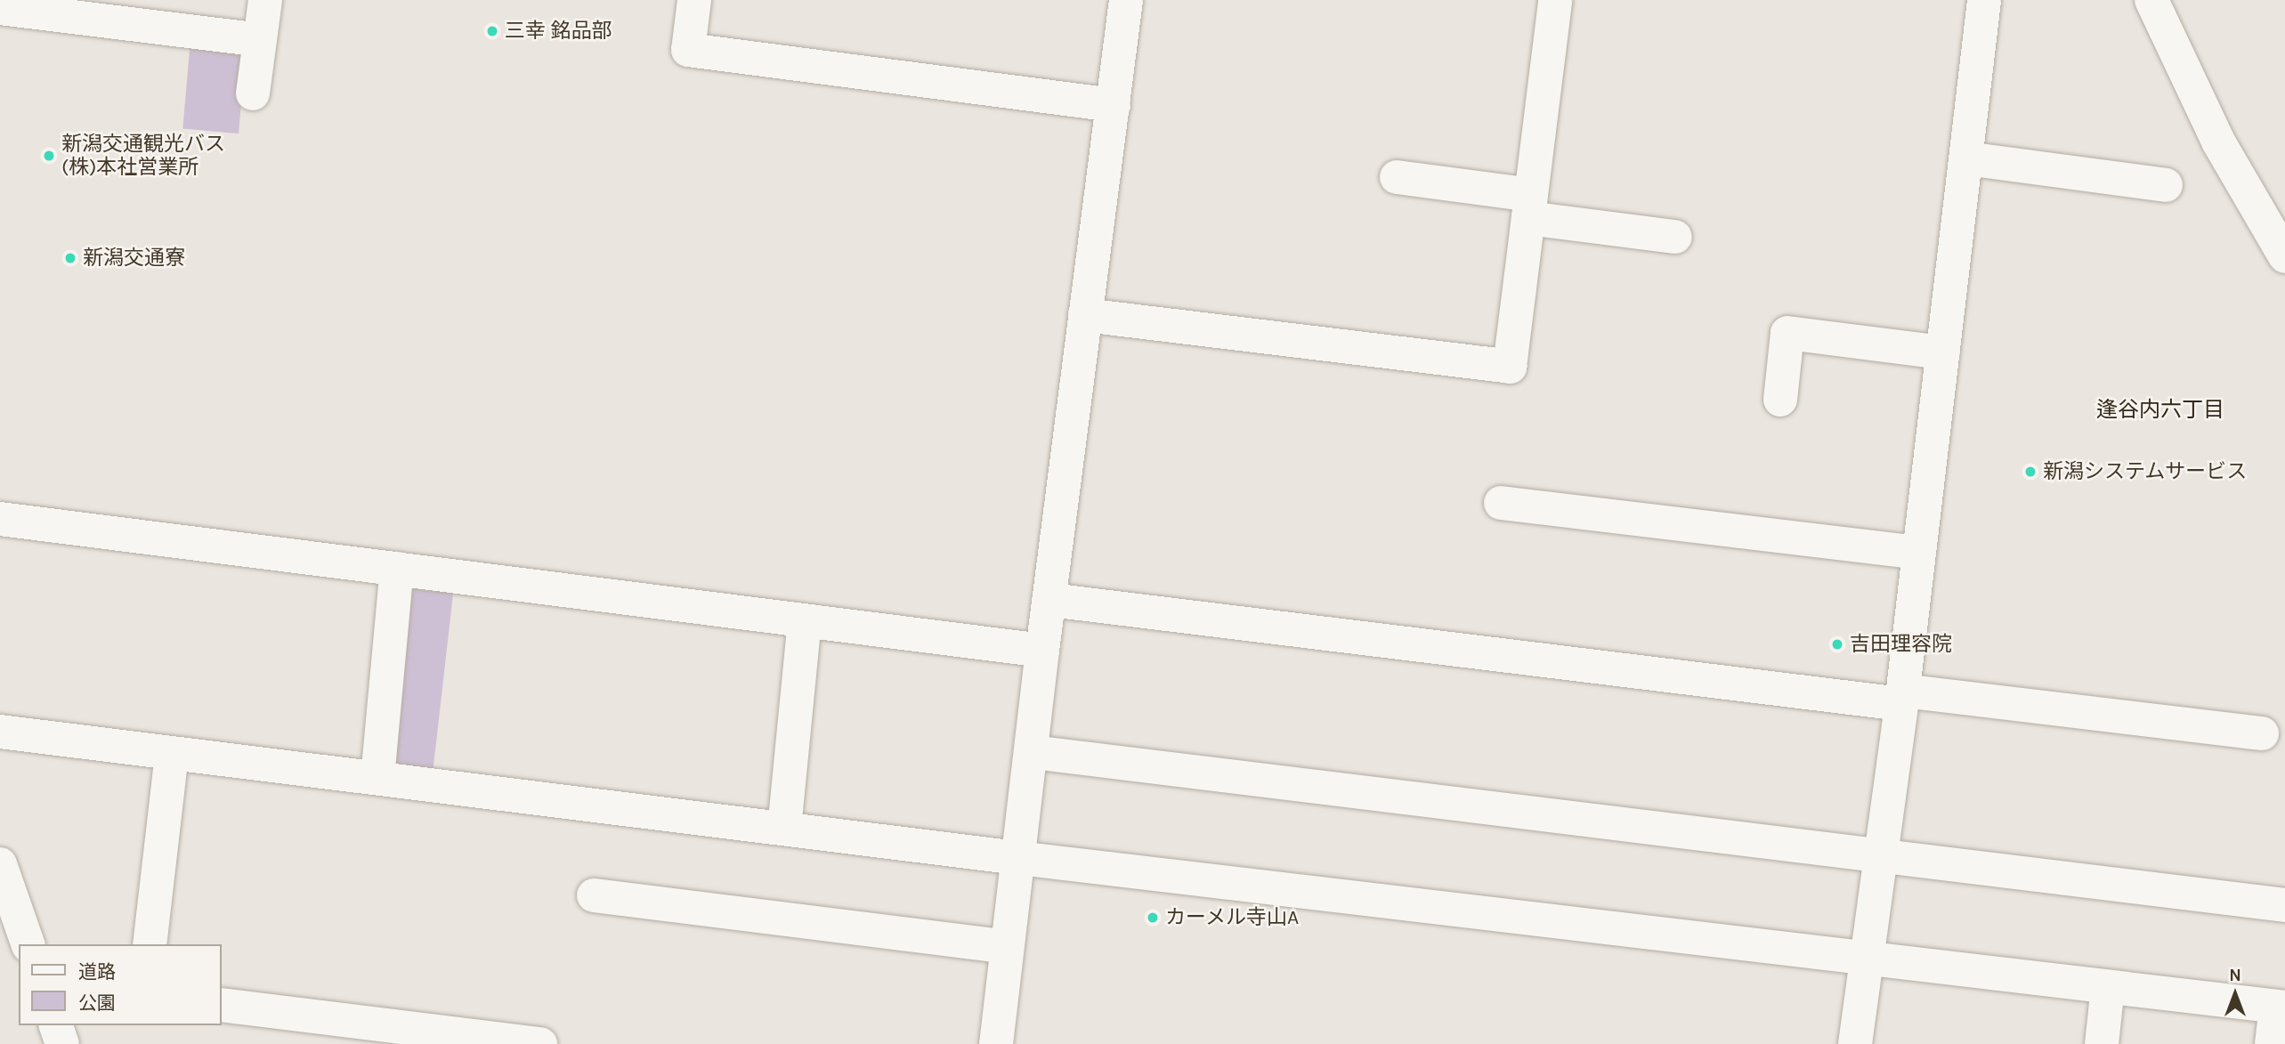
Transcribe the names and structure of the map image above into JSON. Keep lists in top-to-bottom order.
{
  "districts": ["逢谷内六丁目"],
  "places": [
    "三幸 銘品部",
    "新潟交通観光バス (株)本社営業所",
    "新潟交通寮",
    "新潟システムサービス",
    "吉田理容院",
    "カーメル寺山A"
  ],
  "legend": ["道路", "公園"],
  "north": "top"
}
